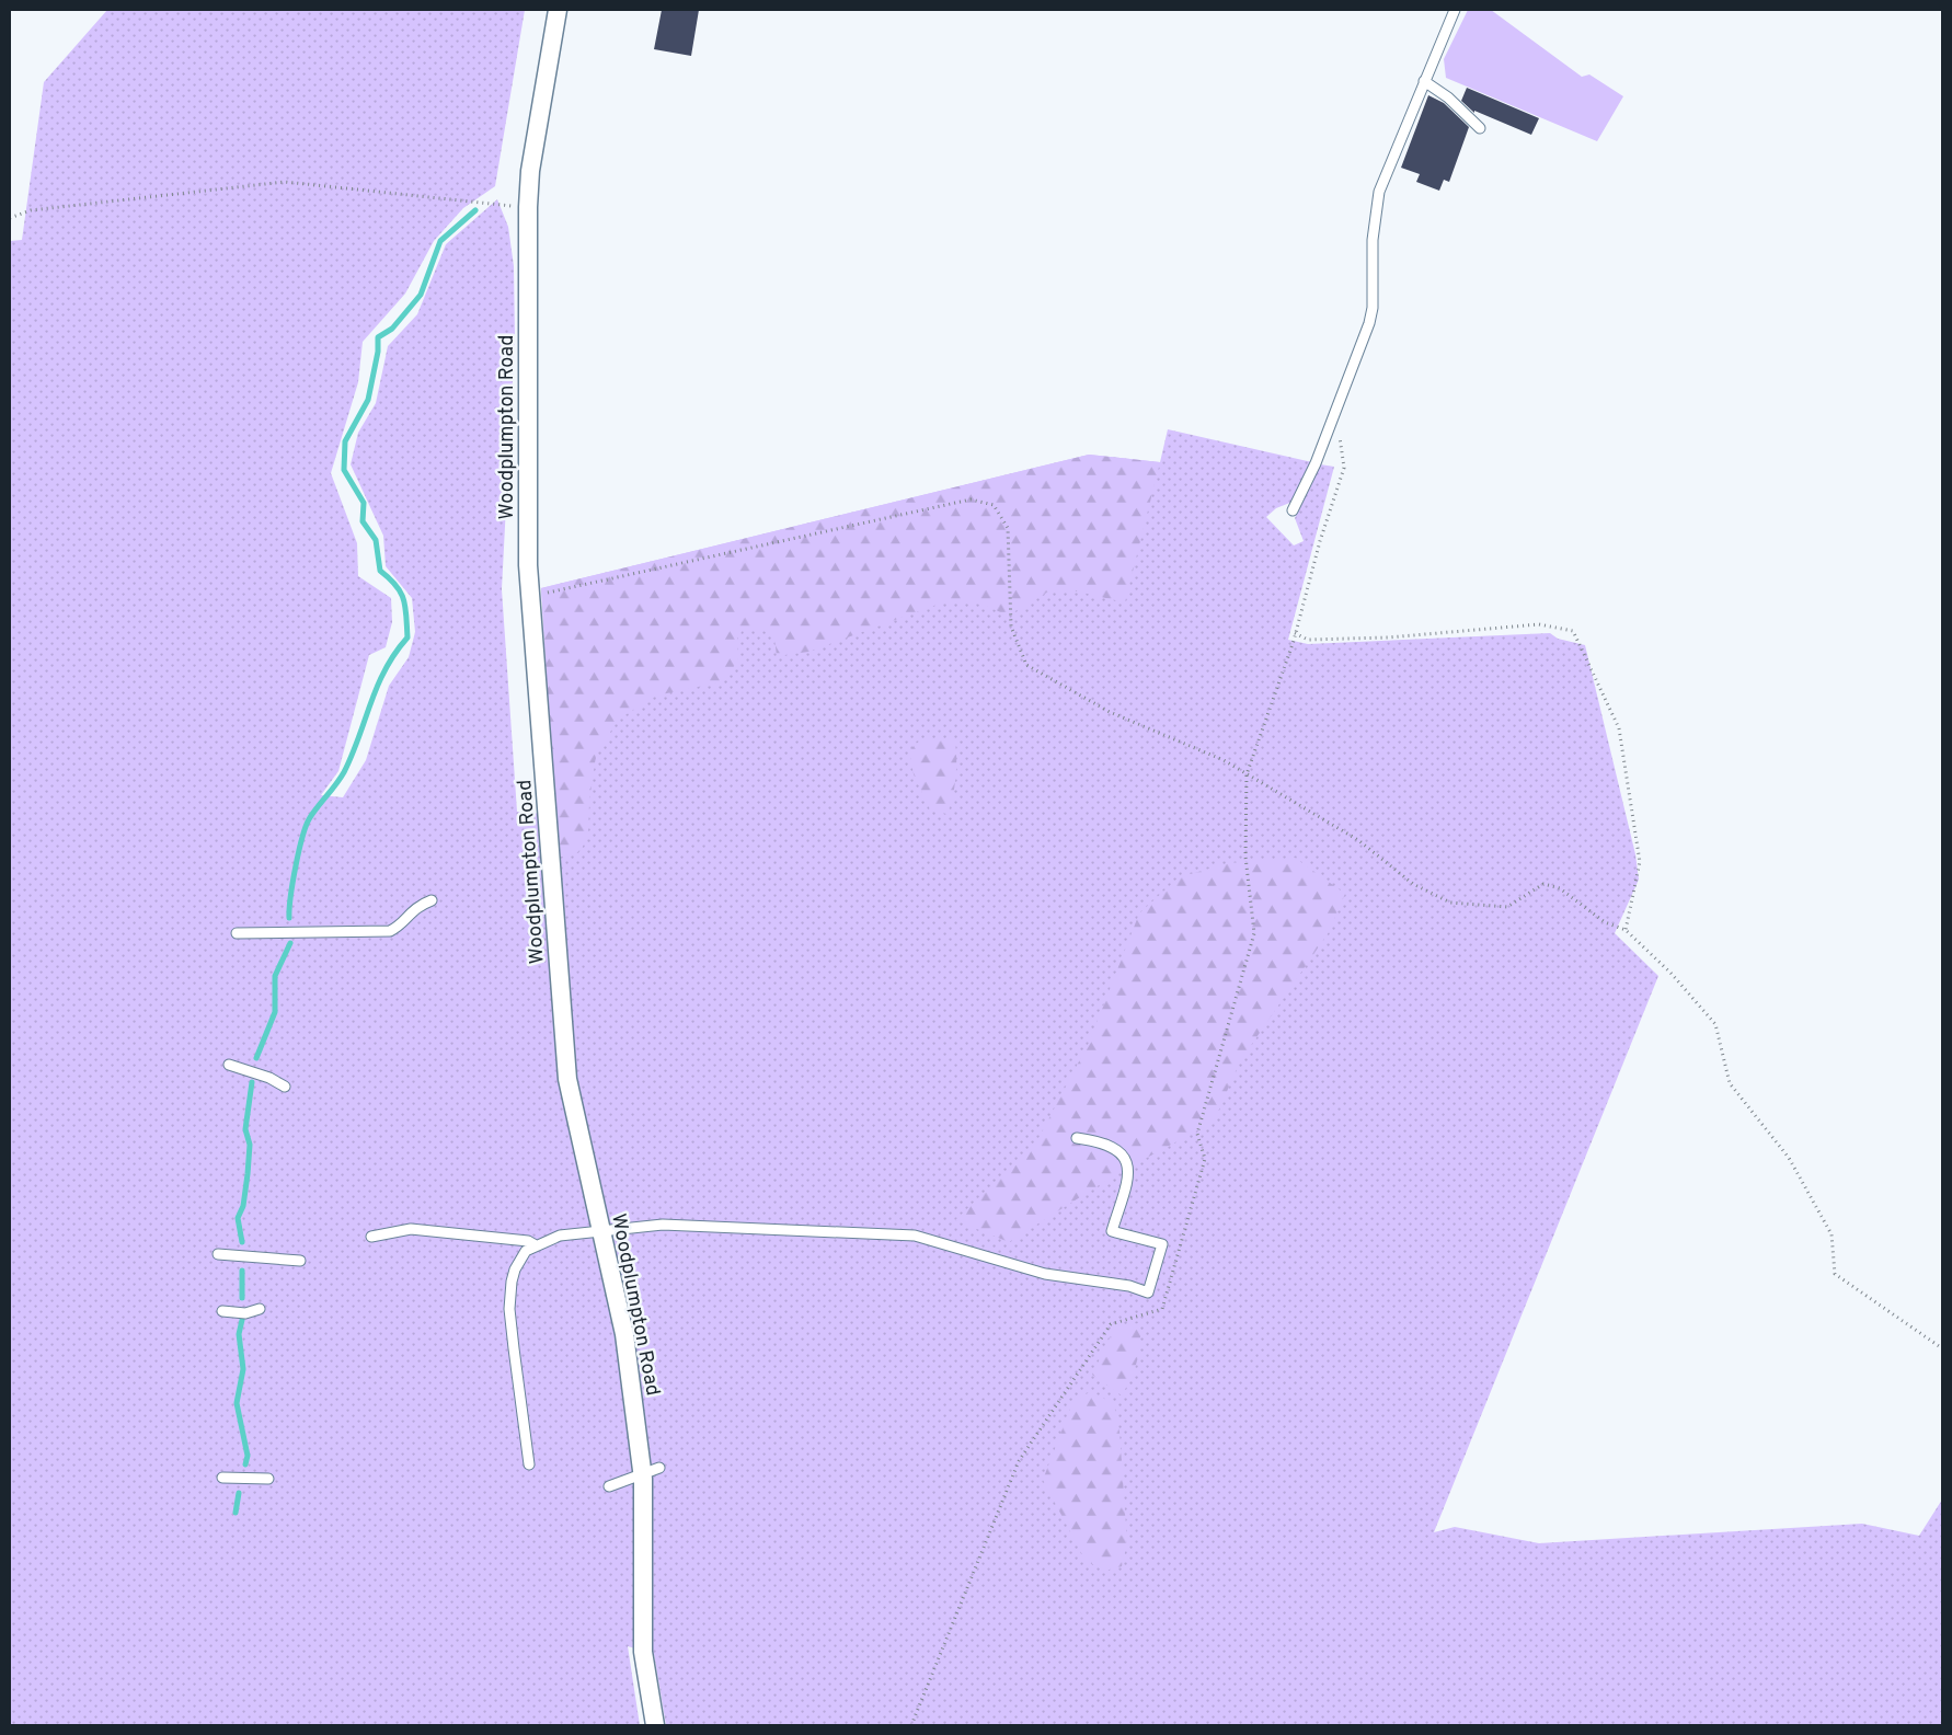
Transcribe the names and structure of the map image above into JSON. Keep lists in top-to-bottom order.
{
  "streets": {
    "street": ["Woodplumpton Road"]
  }
}
